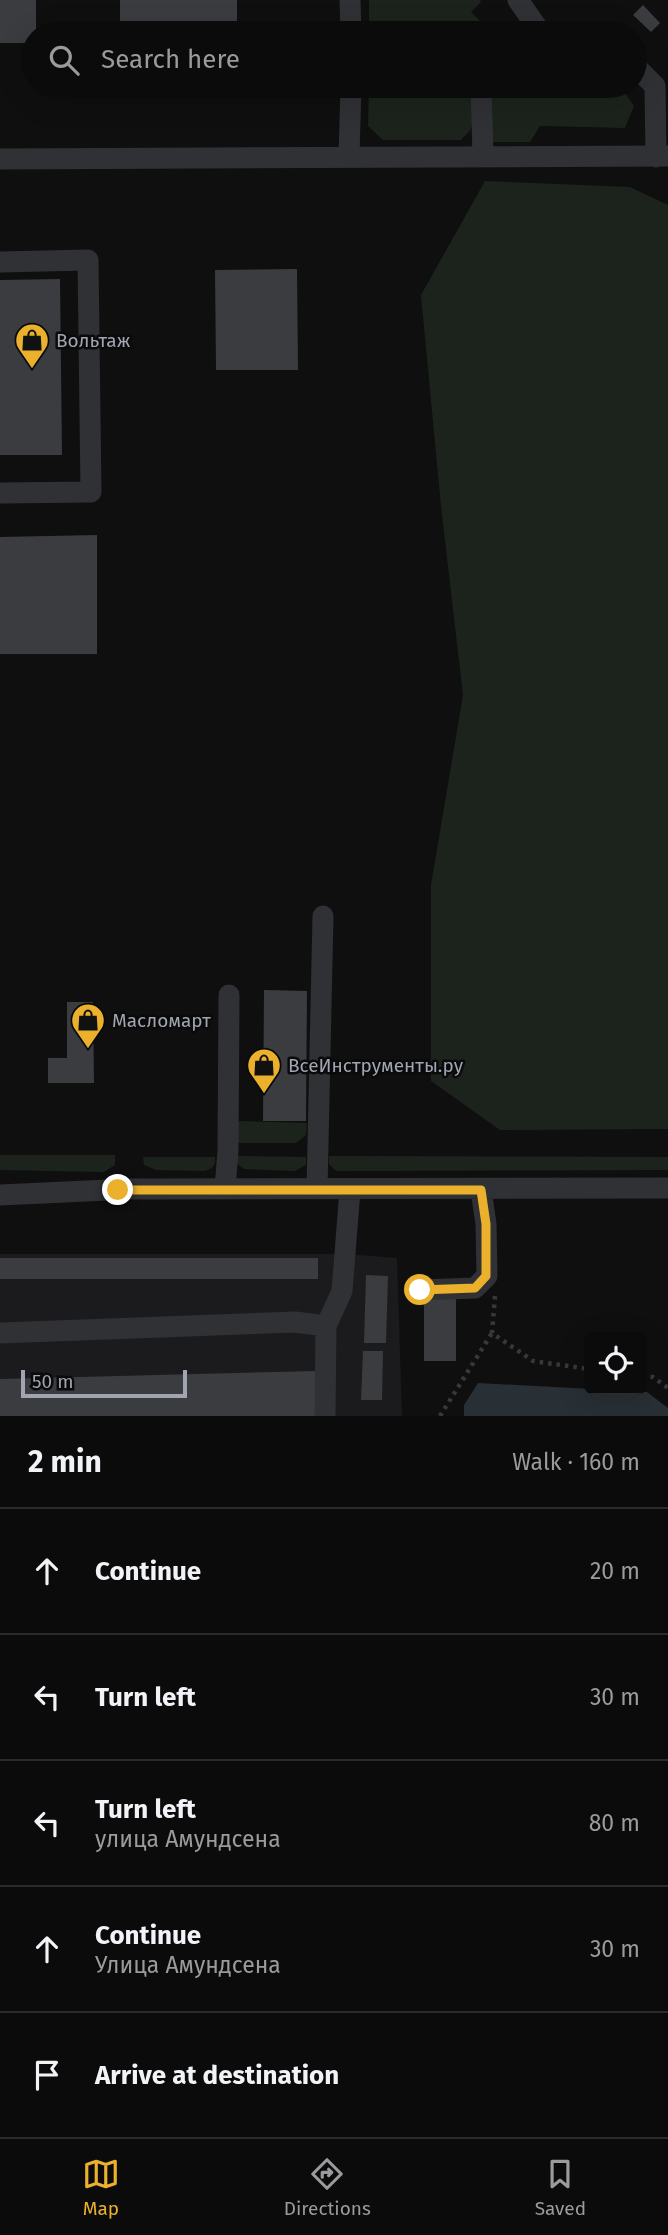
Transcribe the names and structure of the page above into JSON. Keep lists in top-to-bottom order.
{
  "places": {
    "shop": ["Вольтаж", "Масломарт", "ВсеИнструменты.ру"]
  },
  "scale_bar": "50 m",
  "page": {
    "search": "Search here",
    "scale": "50 m",
    "heading": ["2 min", "Walk · 160 m"],
    "list": [
      ["Continue", "20 m"],
      ["Turn left", "30 m"],
      ["Turn left", "улица Амундсена", "80 m"],
      ["Continue", "Улица Амундсена", "30 m"],
      "Arrive at destination"
    ],
    "nav": ["Map", "Directions", "Saved"]
  }
}
